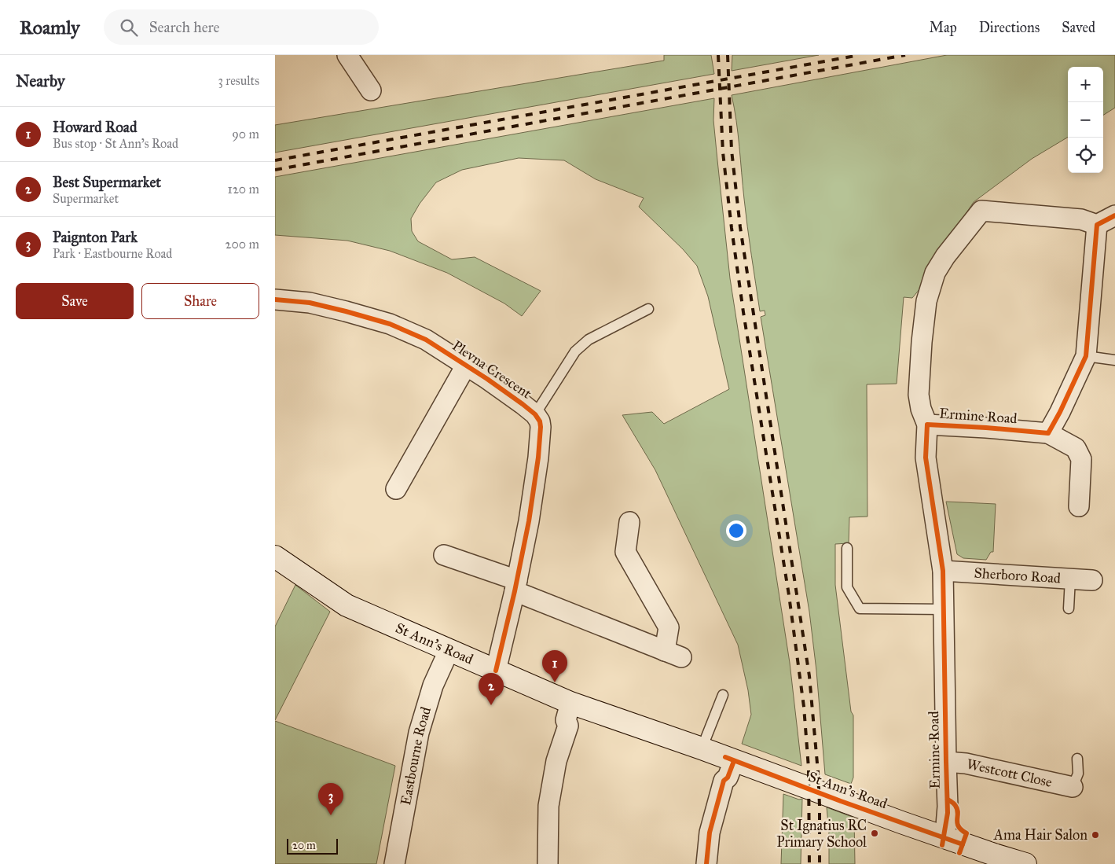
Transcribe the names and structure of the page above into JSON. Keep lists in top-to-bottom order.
{
  "streets": {
    "main road": ["St Ann's Road"],
    "street": [
      "Plevna Crescent",
      "Ermine Road",
      "Sherboro Road",
      "Eastbourne Road",
      "Westcott Close"
    ]
  },
  "crossings": [
    ["Plevna Crescent", "St Ann's Road"],
    ["Ermine Road", "Sherboro Road"],
    ["Ermine Road", "St Ann's Road"],
    ["Ermine Road", "Westcott Close"],
    ["St Ann's Road", "Eastbourne Road"]
  ],
  "places": ["St Ignatius RC Primary School", "Ama Hair Salon"],
  "scale_bar": "20 m",
  "page": {
    "header": "Roamly",
    "search": "Search here",
    "nav": ["Map", "Directions", "Saved"],
    "heading": ["Nearby", "3 results"],
    "map_buttons": ["+", "−"],
    "list": [
      {
        "mark": "1",
        "name": "Howard Road",
        "note": "Bus stop · St Ann's Road",
        "value": "90 m"
      },
      {
        "mark": "2",
        "name": "Best Supermarket",
        "note": "Supermarket",
        "value": "120 m"
      },
      {
        "mark": "3",
        "name": "Paignton Park",
        "note": "Park · Eastbourne Road",
        "value": "200 m"
      }
    ],
    "buttons": ["Save", "Share"],
    "pins": ["1", "2", "3"],
    "scale": "20 m"
  }
}
